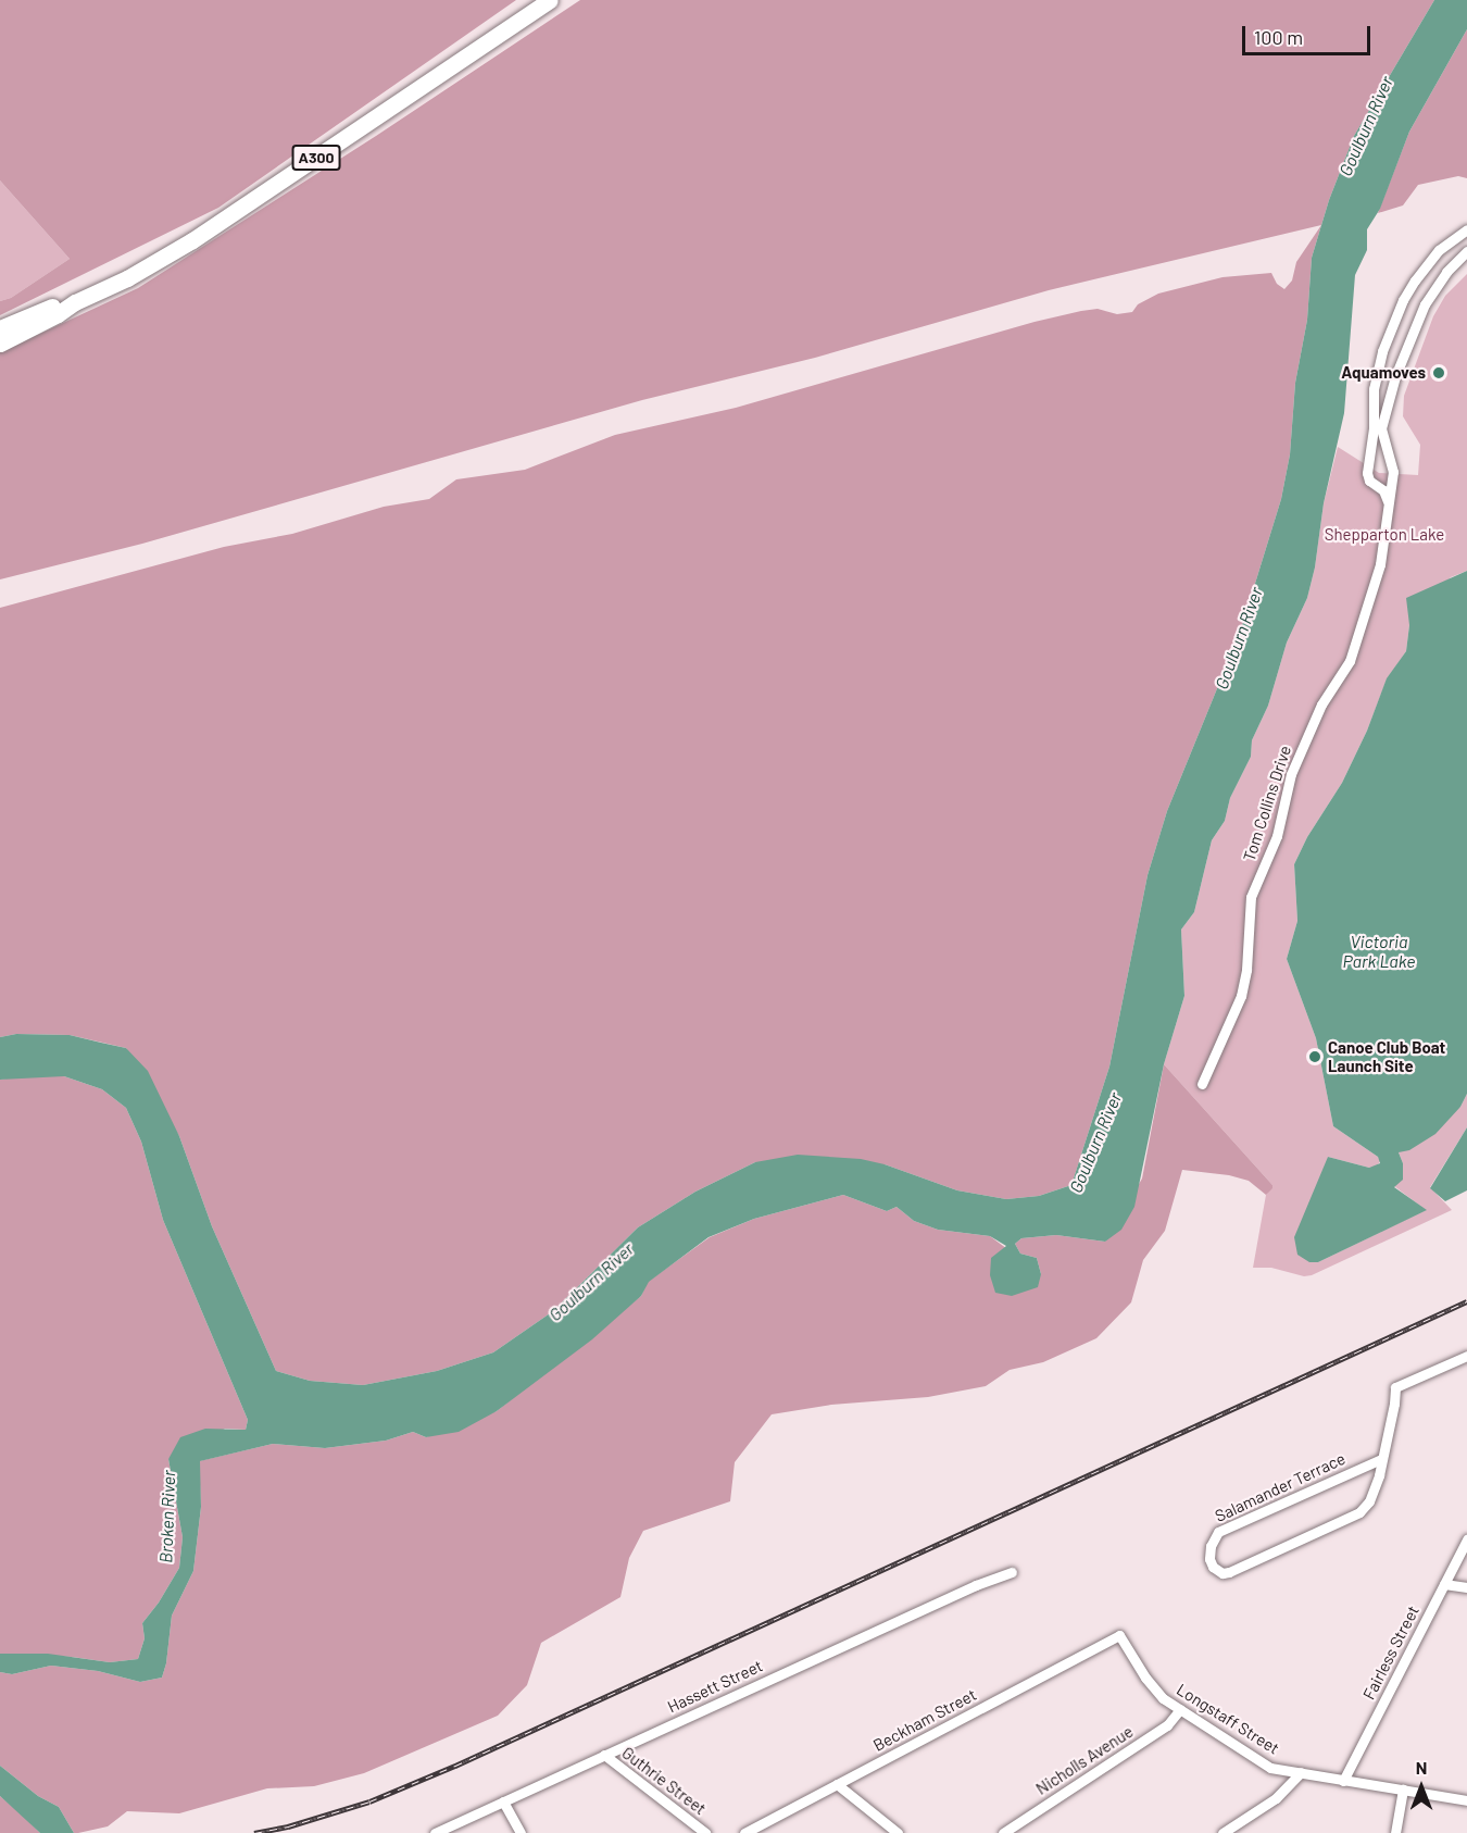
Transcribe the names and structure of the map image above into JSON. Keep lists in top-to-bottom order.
{
  "streets": {
    "highway": ["A300"],
    "street": [
      "Tom Collins Drive",
      "Salamander Terrace",
      "Fairless Street",
      "Hassett Street",
      "Longstaff Street",
      "Beckham Street",
      "Nicholls Avenue",
      "Guthrie Street"
    ]
  },
  "crossings": [
    ["Fairless Street", "Longstaff Street"],
    ["Hassett Street", "Guthrie Street"],
    ["Longstaff Street", "Beckham Street"],
    ["Longstaff Street", "Nicholls Avenue"]
  ],
  "water": ["Goulburn River", "Victoria Park Lake", "Broken River"],
  "parks": ["Shepparton Lake"],
  "places": ["Aquamoves", "Canoe Club Boat Launch Site"],
  "scale_bar": "100 m",
  "north": "top"
}
